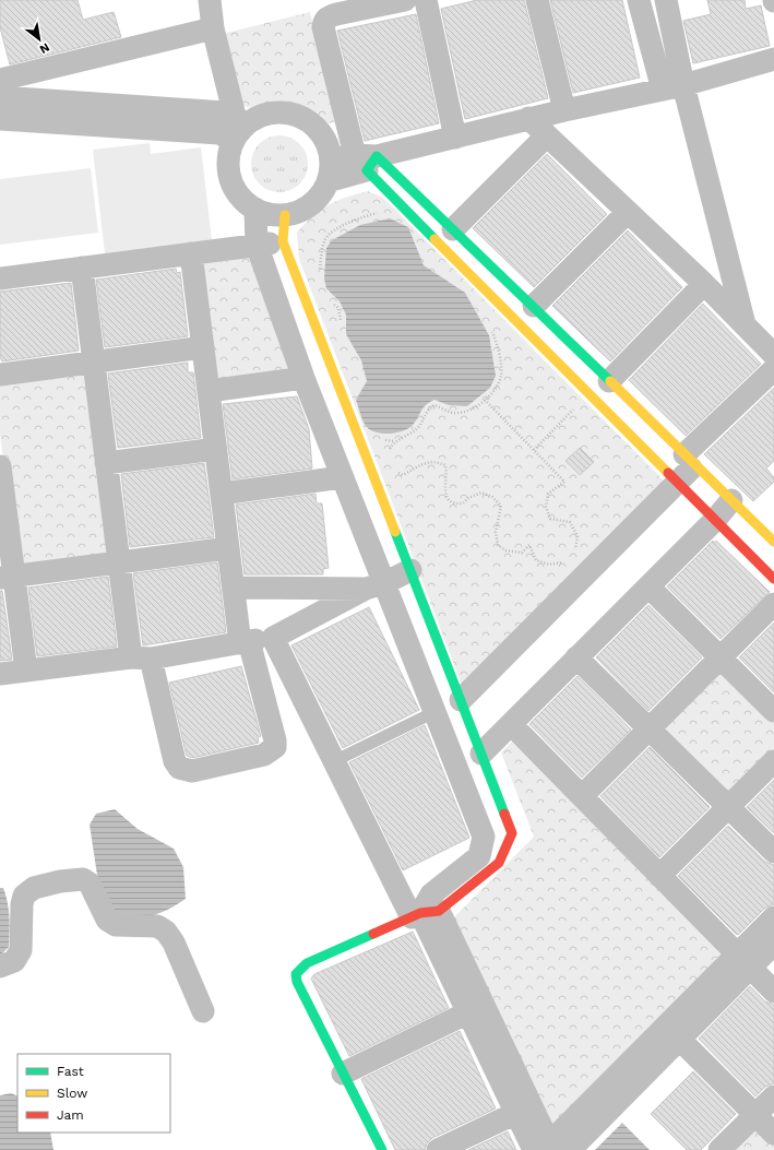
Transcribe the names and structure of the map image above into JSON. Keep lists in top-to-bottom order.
{
  "legend": ["Fast", "Slow", "Jam"],
  "north": "bottom right"
}
